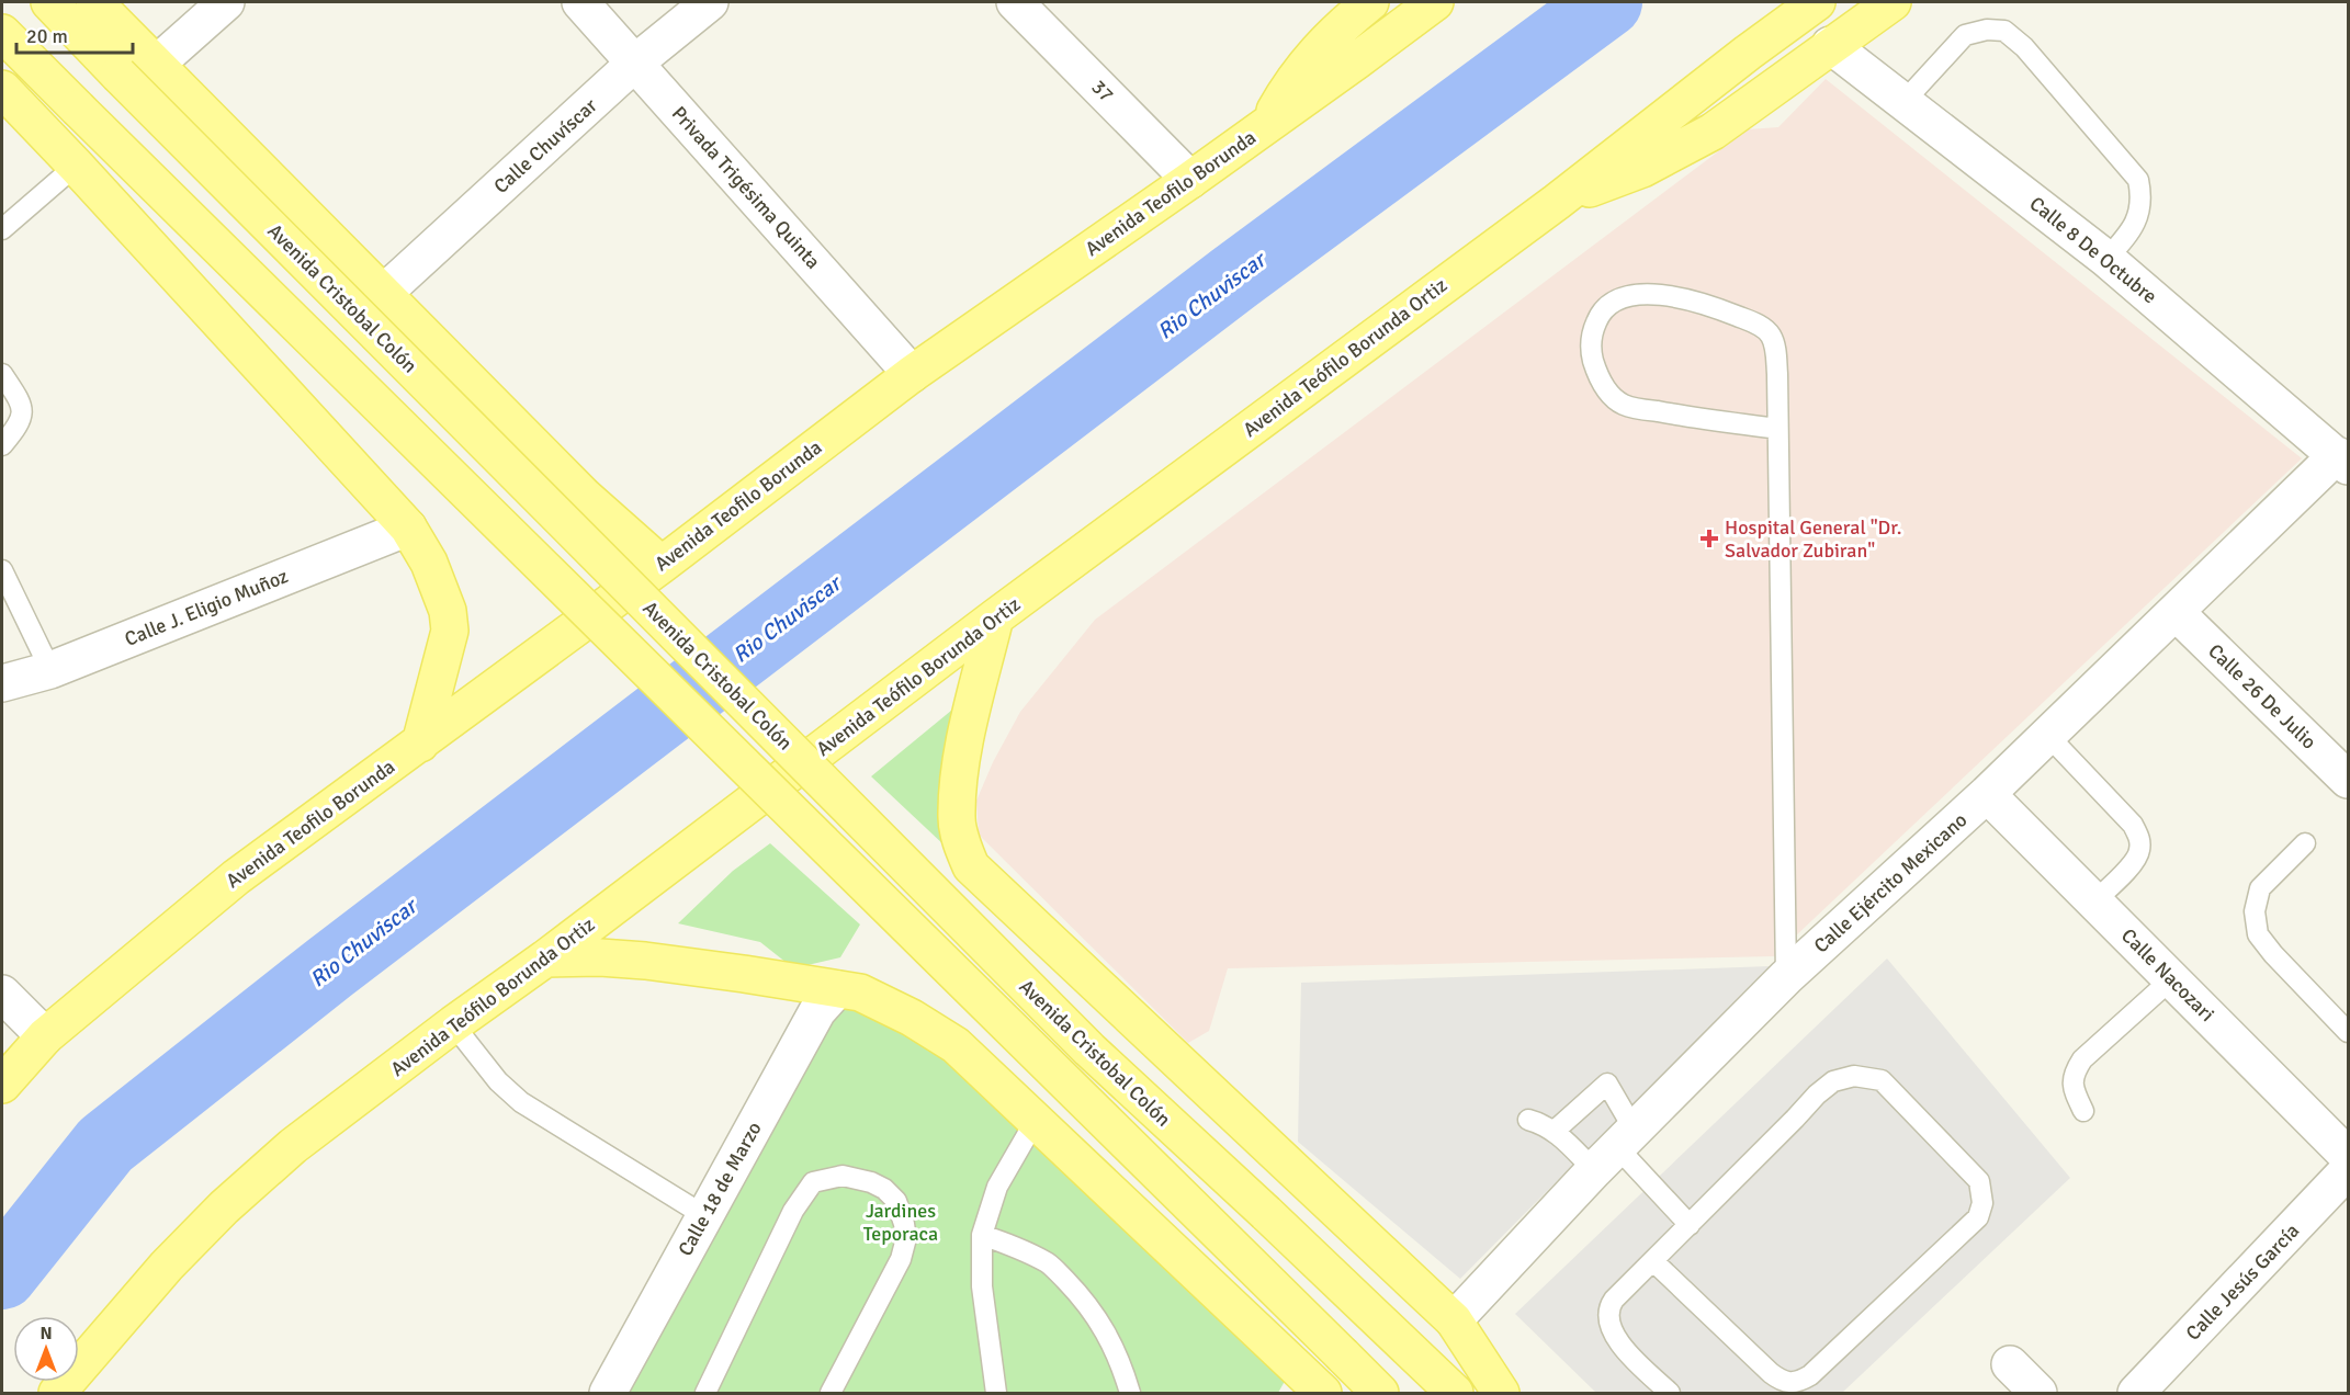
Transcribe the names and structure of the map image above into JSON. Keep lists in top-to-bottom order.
{
  "streets": {
    "main road": ["Avenida Teofilo Borunda", "Avenida Cristobal Colón", "Avenida Teófilo Borunda Ortiz"],
    "street": [
      "37",
      "Calle Chuvíscar",
      "Privada Trigésima Quinta",
      "Calle 8 De Octubre",
      "Calle J. Eligio Muñoz",
      "Calle 26 De Julio",
      "Calle Ejército Mexicano",
      "Calle Nacozari",
      "Calle 18 de Marzo",
      "Calle Jesús García"
    ]
  },
  "crossings": [
    ["37", "Avenida Teofilo Borunda"],
    ["Calle Chuvíscar", "Privada Trigésima Quinta"],
    ["Privada Trigésima Quinta", "Avenida Teofilo Borunda"],
    ["Calle 8 De Octubre", "Calle Ejército Mexicano"],
    ["Calle 26 De Julio", "Calle Ejército Mexicano"],
    ["Calle Ejército Mexicano", "Calle Nacozari"]
  ],
  "water": ["Rio Chuviscar"],
  "parks": ["Jardines Teporaca"],
  "places": {
    "health": ["Hospital General \"Dr. Salvador Zubiran\""]
  },
  "scale_bar": "20 m",
  "north": "top"
}
